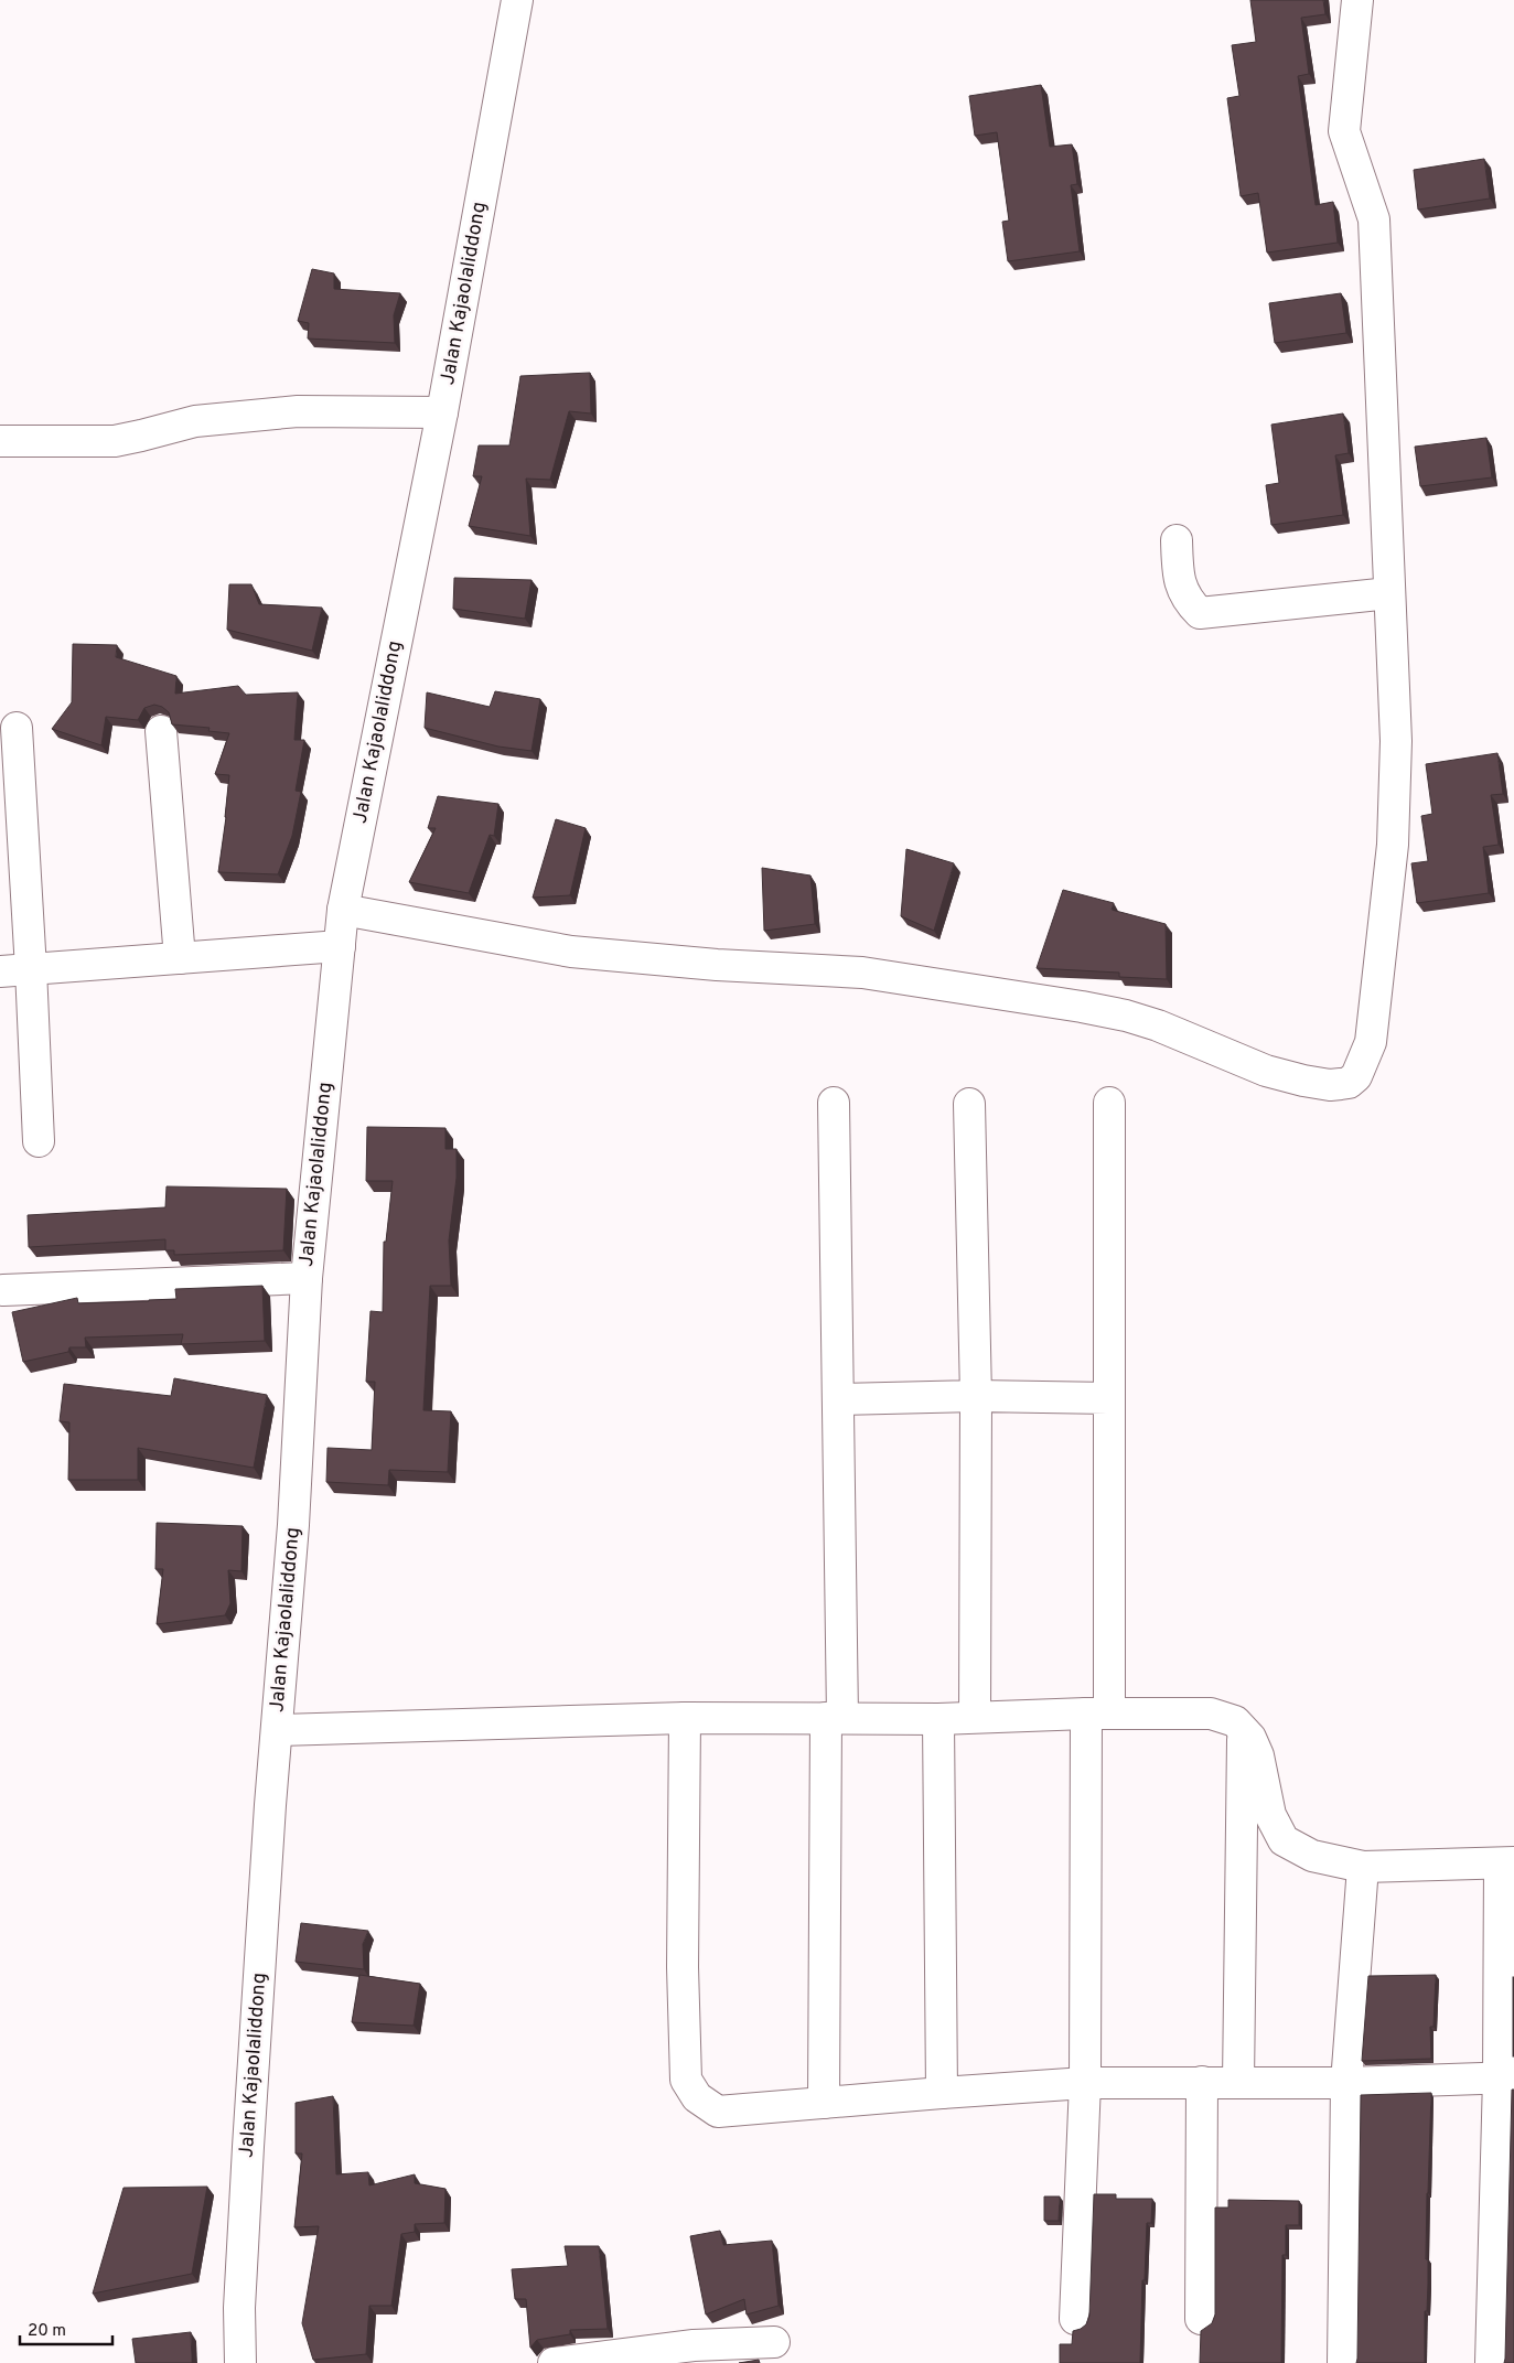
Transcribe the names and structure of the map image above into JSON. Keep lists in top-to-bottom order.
{
  "streets": {
    "street": ["Jalan Kajaolaliddong"]
  },
  "scale_bar": "20 m"
}
